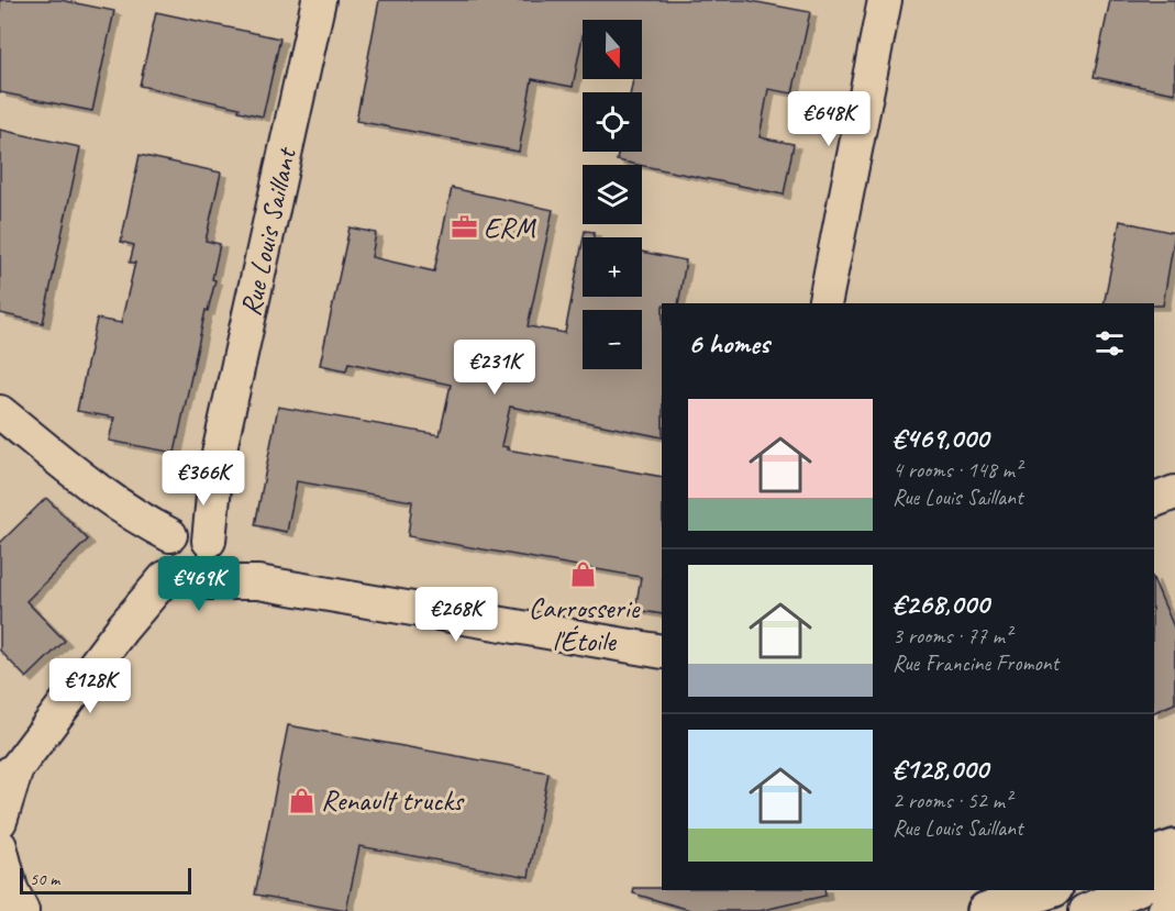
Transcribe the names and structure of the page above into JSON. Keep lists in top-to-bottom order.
{
  "streets": {
    "street": ["Rue Louis Saillant"]
  },
  "places": {
    "office": ["ERM"],
    "shop": ["Carrosserie l'Étoile", "Renault trucks"]
  },
  "scale_bar": "50 m",
  "north": "bottom",
  "page": {
    "map_buttons": ["+", "−"],
    "price": [
      "€648K",
      "€231K",
      "€366K",
      "€469K",
      "€268K",
      "€128K"
    ],
    "heading": "6 homes",
    "list": [
      {
        "name": "€469,000",
        "note": "4 rooms · 148 m² · Rue Louis Saillant"
      },
      {
        "name": "€268,000",
        "note": "3 rooms · 77 m² · Rue Francine Fromont"
      },
      {
        "name": "€128,000",
        "note": "2 rooms · 52 m² · Rue Louis Saillant"
      }
    ],
    "scale": "50 m"
  }
}
